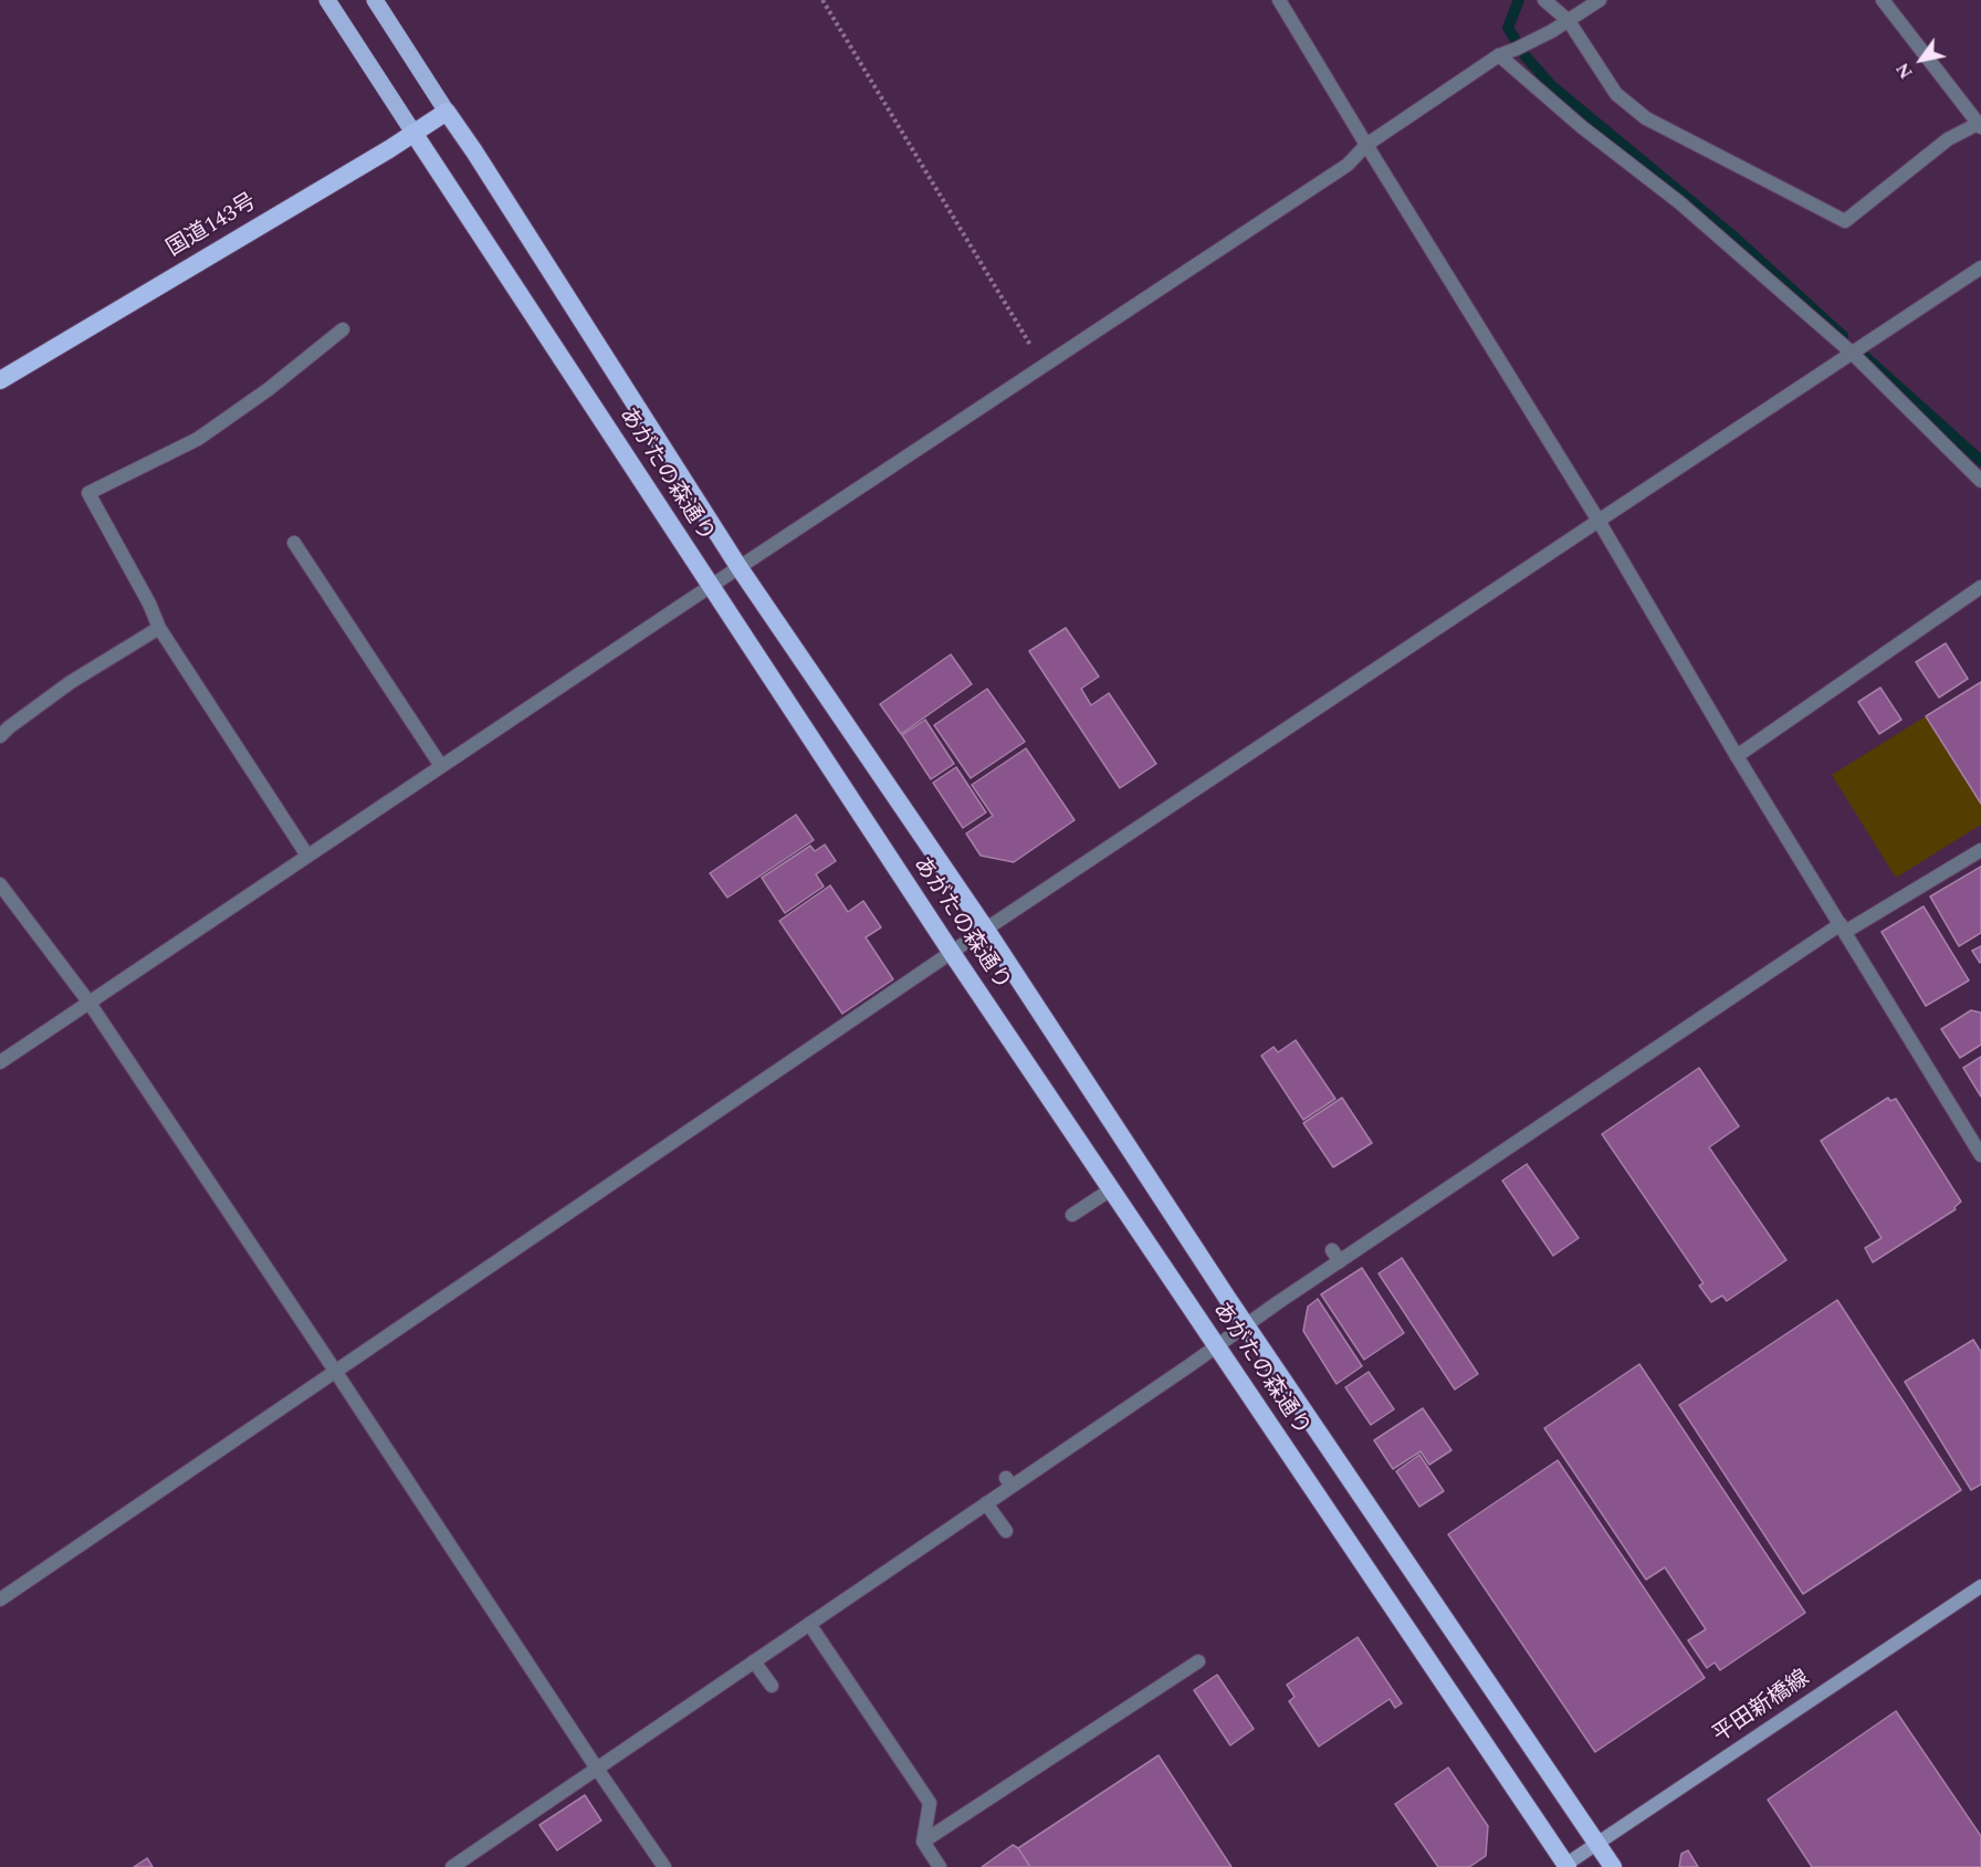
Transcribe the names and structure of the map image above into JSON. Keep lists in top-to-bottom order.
{
  "streets": {
    "highway": ["国道143号", "あがたの森通り"],
    "main road": ["平田新橋線"]
  },
  "crossings": [
    ["国道143号", "あがたの森通り"],
    ["あがたの森通り", "平田新橋線"]
  ],
  "north": "bottom left"
}
